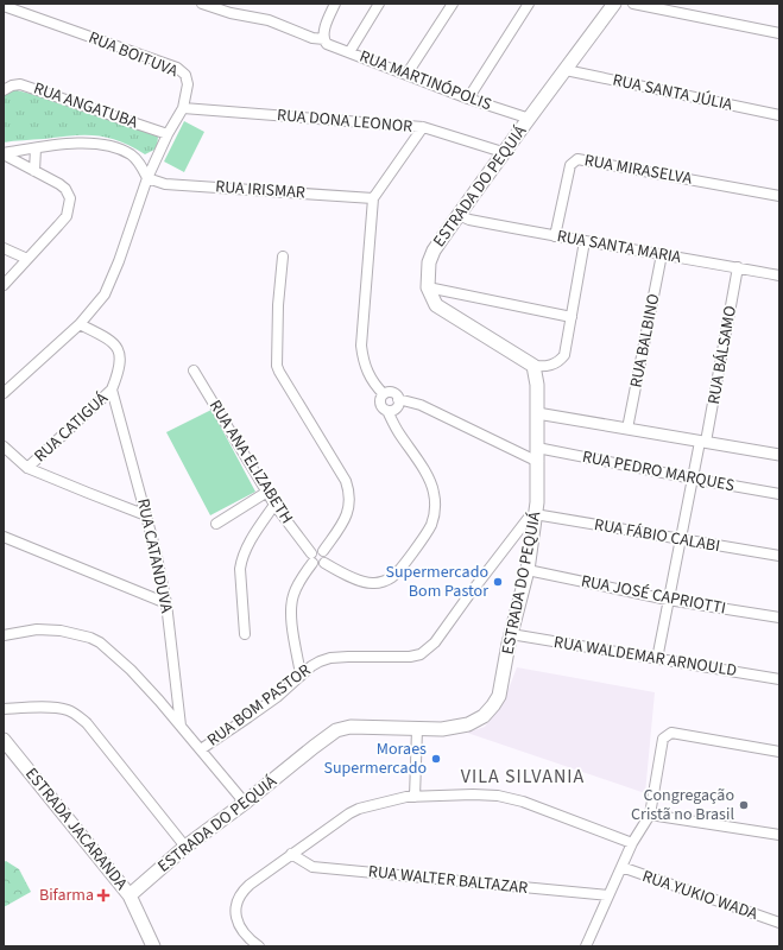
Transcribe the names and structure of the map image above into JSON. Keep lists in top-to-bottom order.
{
  "streets": {
    "main road": ["ESTRADA DO PEQUIÁ", "ESTRADA JACARANDA"],
    "street": [
      "RUA BOITUVA",
      "RUA MARTINÓPOLIS",
      "RUA SANTA JÚLIA",
      "RUA ANGATUBA",
      "RUA DONA LEONOR",
      "RUA MIRASELVA",
      "RUA IRISMAR",
      "RUA SANTA MARIA",
      "RUA BALBINO",
      "RUA BÁLSAMO",
      "RUA CATIGUÁ",
      "RUA ANA ELIZABETH",
      "RUA PEDRO MARQUES",
      "RUA FÁBIO CALABI",
      "RUA CATANDUVA",
      "RUA JOSÉ CAPRIOTTI",
      "RUA WALDEMAR ARNOULD",
      "RUA BOM PASTOR",
      "RUA WALTER BALTAZAR",
      "RUA YUKIO WADA"
    ]
  },
  "crossings": [
    ["RUA BOITUVA", "RUA ANGATUBA"],
    ["RUA BOITUVA", "RUA DONA LEONOR"],
    ["RUA BOITUVA", "RUA IRISMAR"],
    ["RUA BOITUVA", "RUA CATIGUÁ"],
    ["RUA MARTINÓPOLIS", "ESTRADA DO PEQUIÁ"],
    ["RUA SANTA JÚLIA", "ESTRADA DO PEQUIÁ"],
    ["RUA DONA LEONOR", "ESTRADA DO PEQUIÁ"],
    ["RUA MIRASELVA", "RUA SANTA MARIA"],
    ["ESTRADA DO PEQUIÁ", "RUA SANTA MARIA"],
    ["ESTRADA DO PEQUIÁ", "RUA PEDRO MARQUES"],
    ["ESTRADA DO PEQUIÁ", "RUA FÁBIO CALABI"],
    ["ESTRADA DO PEQUIÁ", "RUA JOSÉ CAPRIOTTI"],
    ["ESTRADA DO PEQUIÁ", "RUA WALDEMAR ARNOULD"],
    ["ESTRADA DO PEQUIÁ", "RUA BOM PASTOR"],
    ["ESTRADA DO PEQUIÁ", "ESTRADA JACARANDA"],
    ["RUA SANTA MARIA", "RUA BALBINO"],
    ["RUA SANTA MARIA", "RUA BÁLSAMO"],
    ["RUA BÁLSAMO", "RUA PEDRO MARQUES"],
    ["RUA BÁLSAMO", "RUA FÁBIO CALABI"],
    ["RUA BÁLSAMO", "RUA JOSÉ CAPRIOTTI"],
    ["RUA BÁLSAMO", "RUA WALDEMAR ARNOULD"],
    ["RUA CATIGUÁ", "RUA CATANDUVA"],
    ["RUA FÁBIO CALABI", "RUA BOM PASTOR"]
  ],
  "districts": ["VILA SILVANIA"],
  "places": {
    "other": ["Supermercado Bom Pastor", "Moraes Supermercado", "Congregação Cristã no Brasil"],
    "health": ["Bifarma"]
  }
}
